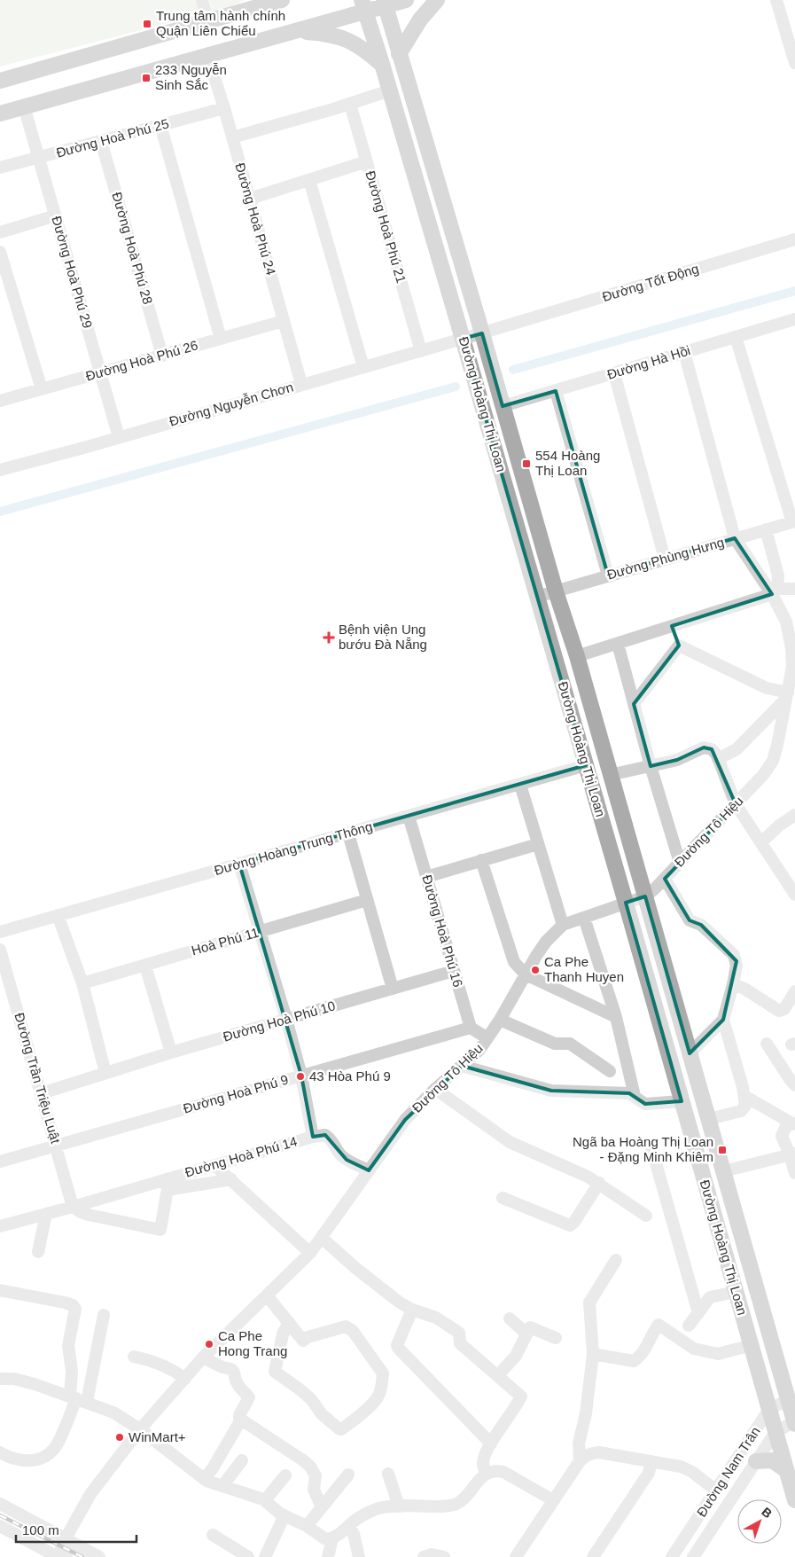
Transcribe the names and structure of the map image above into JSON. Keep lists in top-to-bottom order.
{
  "streets": {
    "main road": ["Đường Hoàng Thị Loan"],
    "street": [
      "Đường Hoà Phú 25",
      "Đường Hoà Phú 24",
      "Đường Hoà Phú 21",
      "Đường Hoà Phú 28",
      "Đường Hoà Phú 29",
      "Đường Tốt Động",
      "Đường Hoà Phú 26",
      "Đường Hà Hồi",
      "Đường Nguyễn Chơn",
      "Đường Phùng Hưng",
      "Đường Tô Hiệu",
      "Đường Hoàng Trung Thông",
      "Đường Hoà Phú 16",
      "Hoà Phú 11",
      "Đường Hoà Phú 10",
      "Đường Trần Triệu Luật",
      "Đường Hoà Phú 9",
      "Đường Hoà Phú 14",
      "Đường Nam Trân"
    ]
  },
  "crossings": [
    ["Đường Hoà Phú 25", "Đường Hoà Phú 24"],
    ["Đường Hoà Phú 25", "Đường Hoà Phú 28"],
    ["Đường Hoà Phú 25", "Đường Hoà Phú 29"],
    ["Đường Hoà Phú 24", "Đường Hoà Phú 26"],
    ["Đường Hoà Phú 24", "Đường Nguyễn Chơn"],
    ["Đường Hoà Phú 21", "Đường Nguyễn Chơn"],
    ["Đường Hoà Phú 28", "Đường Hoà Phú 26"],
    ["Đường Hoà Phú 29", "Đường Hoà Phú 26"],
    ["Đường Hoà Phú 29", "Đường Nguyễn Chơn"],
    ["Đường Tốt Động", "Đường Nguyễn Chơn"],
    ["Đường Tốt Động", "Đường Hoàng Thị Loan"],
    ["Đường Hà Hồi", "Đường Hoàng Thị Loan"],
    ["Đường Hà Hồi", "Đường Tô Hiệu"],
    ["Đường Nguyễn Chơn", "Đường Hoàng Thị Loan"],
    ["Đường Hoàng Thị Loan", "Đường Phùng Hưng"],
    ["Đường Hoàng Thị Loan", "Đường Tô Hiệu"],
    ["Đường Hoàng Thị Loan", "Đường Hoàng Trung Thông"],
    ["Đường Hoàng Thị Loan", "Đường Nam Trân"],
    ["Đường Phùng Hưng", "Đường Tô Hiệu"],
    ["Đường Hoàng Trung Thông", "Đường Hoà Phú 16"],
    ["Đường Hoàng Trung Thông", "Đường Hoà Phú 14"],
    ["Đường Hoà Phú 16", "Đường Hoà Phú 10"],
    ["Đường Hoà Phú 16", "Đường Hoà Phú 9"],
    ["Hoà Phú 11", "Đường Hoà Phú 14"],
    ["Đường Hoà Phú 10", "Đường Trần Triệu Luật"],
    ["Đường Hoà Phú 10", "Đường Hoà Phú 14"],
    ["Đường Trần Triệu Luật", "Đường Hoà Phú 9"],
    ["Đường Trần Triệu Luật", "Đường Hoà Phú 14"],
    ["Đường Hoà Phú 9", "Đường Hoà Phú 14"]
  ],
  "places": {
    "transit": [
      "Trung tâm hành chính Quận Liên Chiểu",
      "233 Nguyễn Sinh Sắc",
      "554 Hoàng Thị Loan",
      "Ngã ba Hoàng Thị Loan - Đặng Minh Khiêm"
    ],
    "health": ["Bệnh viện Ung bướu Đà Nẵng"],
    "other": [
      "Ca Phe Thanh Huyen",
      "43 Hòa Phú 9",
      "Ca Phe Hong Trang",
      "WinMart+"
    ]
  },
  "scale_bar": "100 m",
  "north": "top right"
}
